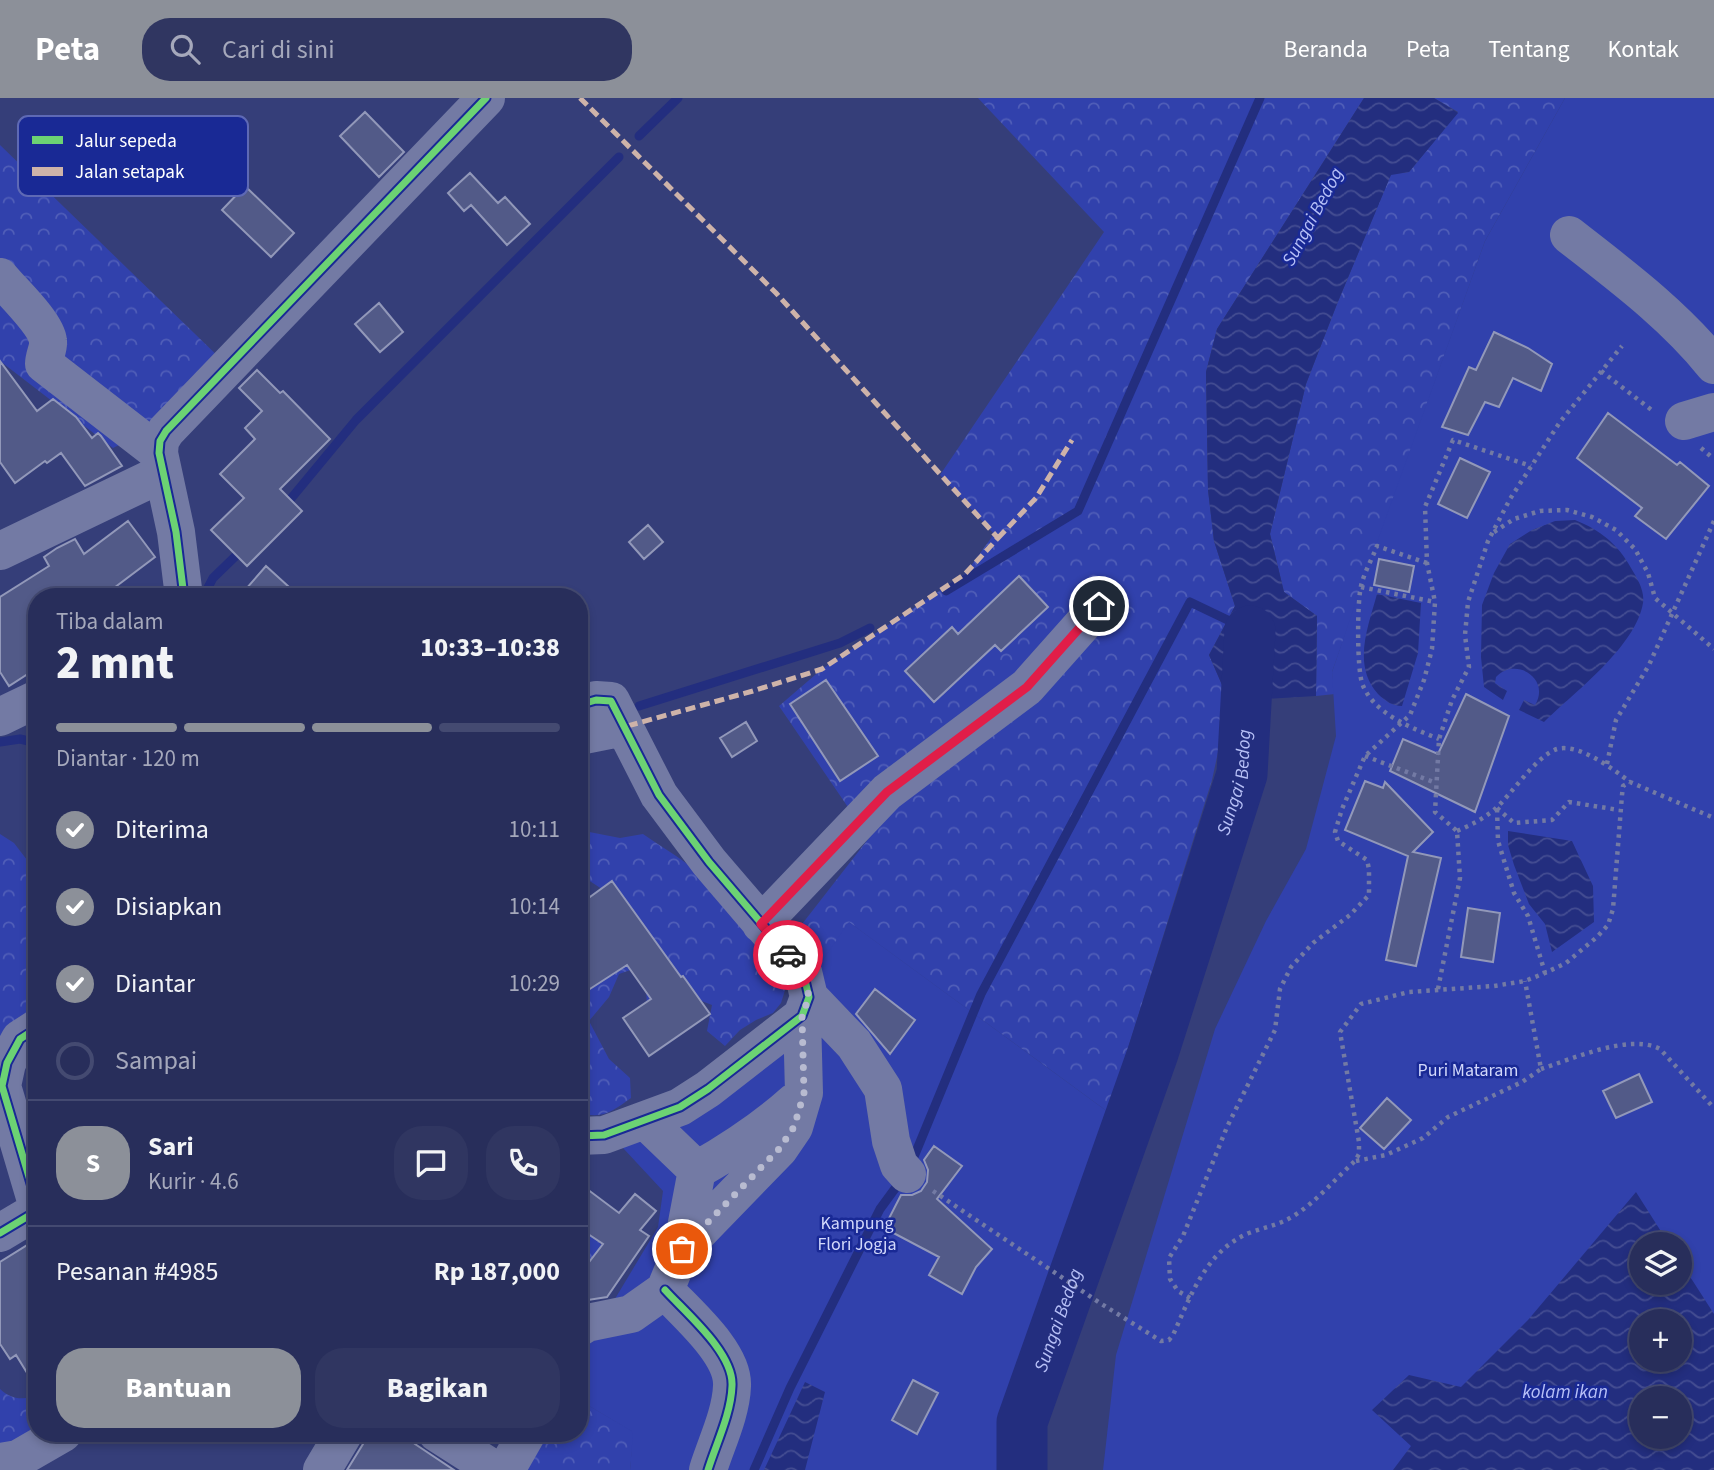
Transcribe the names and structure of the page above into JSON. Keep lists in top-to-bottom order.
{
  "water": ["Sungai Bedog", "kolam ikan"],
  "parks": ["Puri Mataram", "Kampung Flori Jogja"],
  "legend": ["Jalur sepeda", "Jalan setapak"],
  "page": {
    "header": "Peta",
    "search": "Cari di sini",
    "nav": [
      "Beranda",
      "Peta",
      "Tentang",
      "Kontak"
    ],
    "heading": ["2 mnt", "Tiba dalam", "10:33–10:38"],
    "panel": [
      "Sari",
      "Kurir · 4.6",
      "Pesanan #4985",
      "Rp 187,000"
    ],
    "bar": "Diantar · 120 m",
    "list": [
      ["Diterima", "10:11"],
      ["Disiapkan", "10:14"],
      ["Diantar", "10:29"],
      "Sampai"
    ],
    "round": "S",
    "map_buttons": ["+", "−"],
    "buttons": ["Bantuan", "Bagikan"]
  }
}
